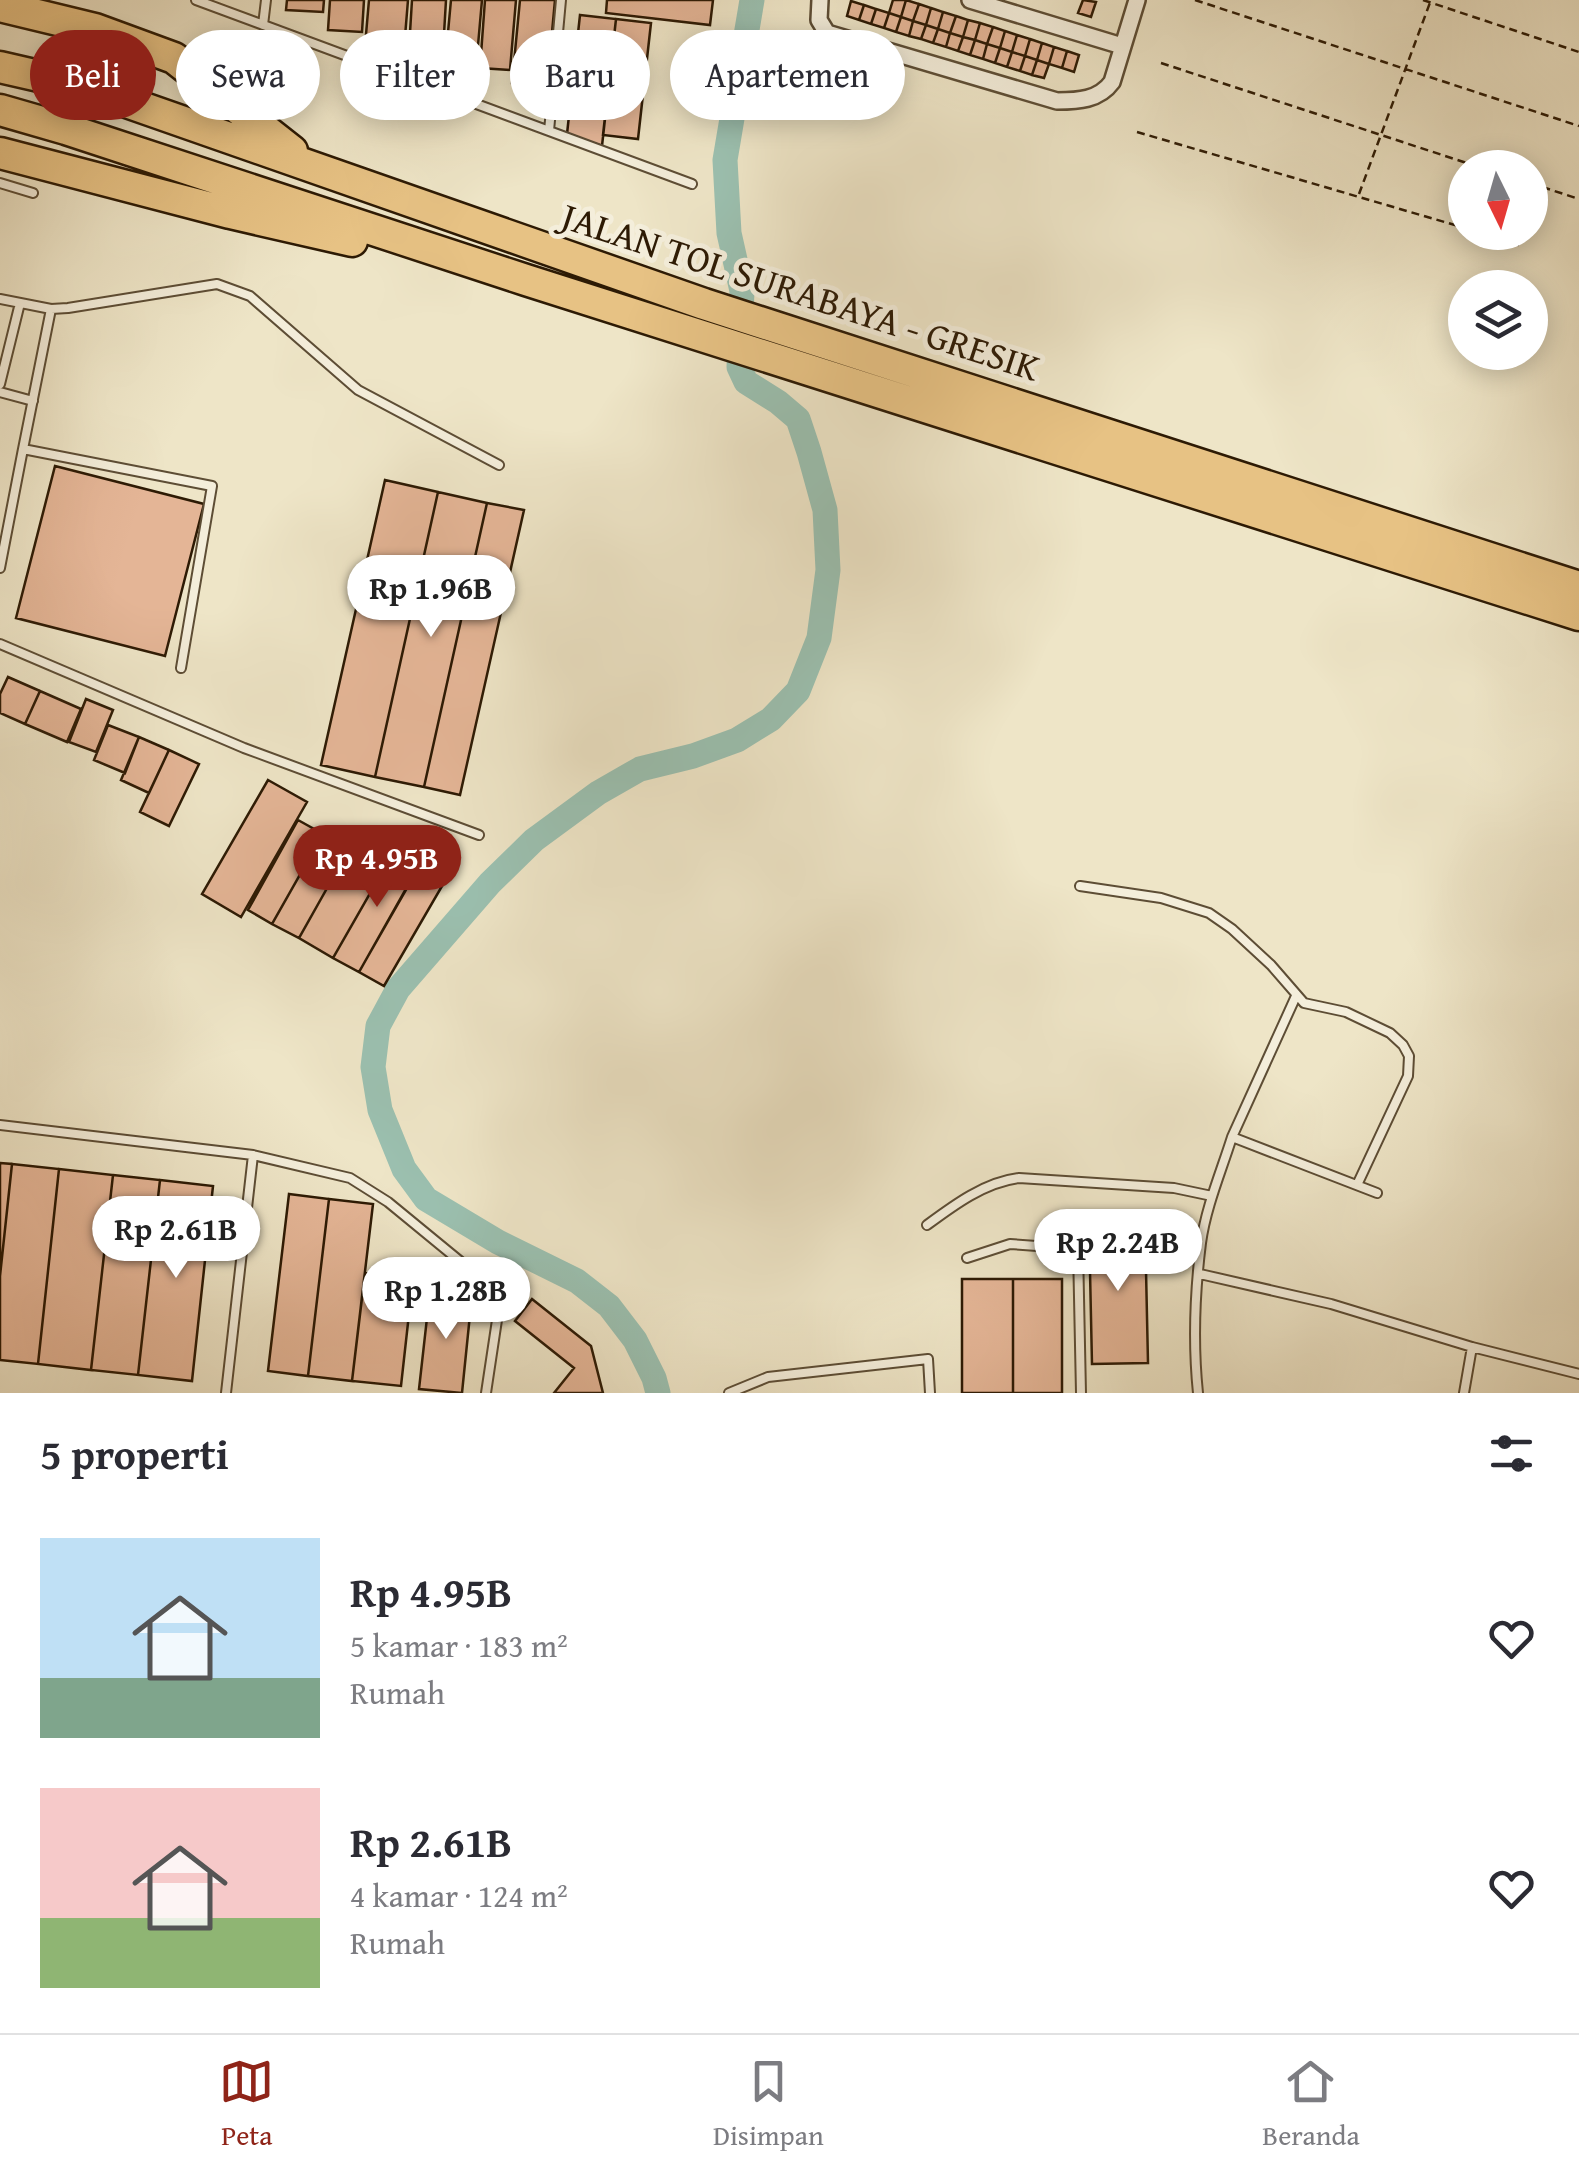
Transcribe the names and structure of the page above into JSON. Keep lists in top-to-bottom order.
{
  "streets": {
    "highway": ["JALAN TOL SURABAYA - GRESIK"]
  },
  "north": "bottom",
  "page": {
    "chip": [
      "Beli",
      "Sewa",
      "Filter",
      "Baru",
      "Apartemen"
    ],
    "price": [
      "Rp 1.96B",
      "Rp 4.95B",
      "Rp 2.61B",
      "Rp 2.24B",
      "Rp 1.28B"
    ],
    "heading": "5 properti",
    "list": [
      {
        "name": "Rp 4.95B",
        "note": "5 kamar · 183 m² · Rumah"
      },
      {
        "name": "Rp 2.61B",
        "note": "4 kamar · 124 m² · Rumah"
      }
    ],
    "tabs": ["Peta", "Disimpan", "Beranda"]
  }
}
